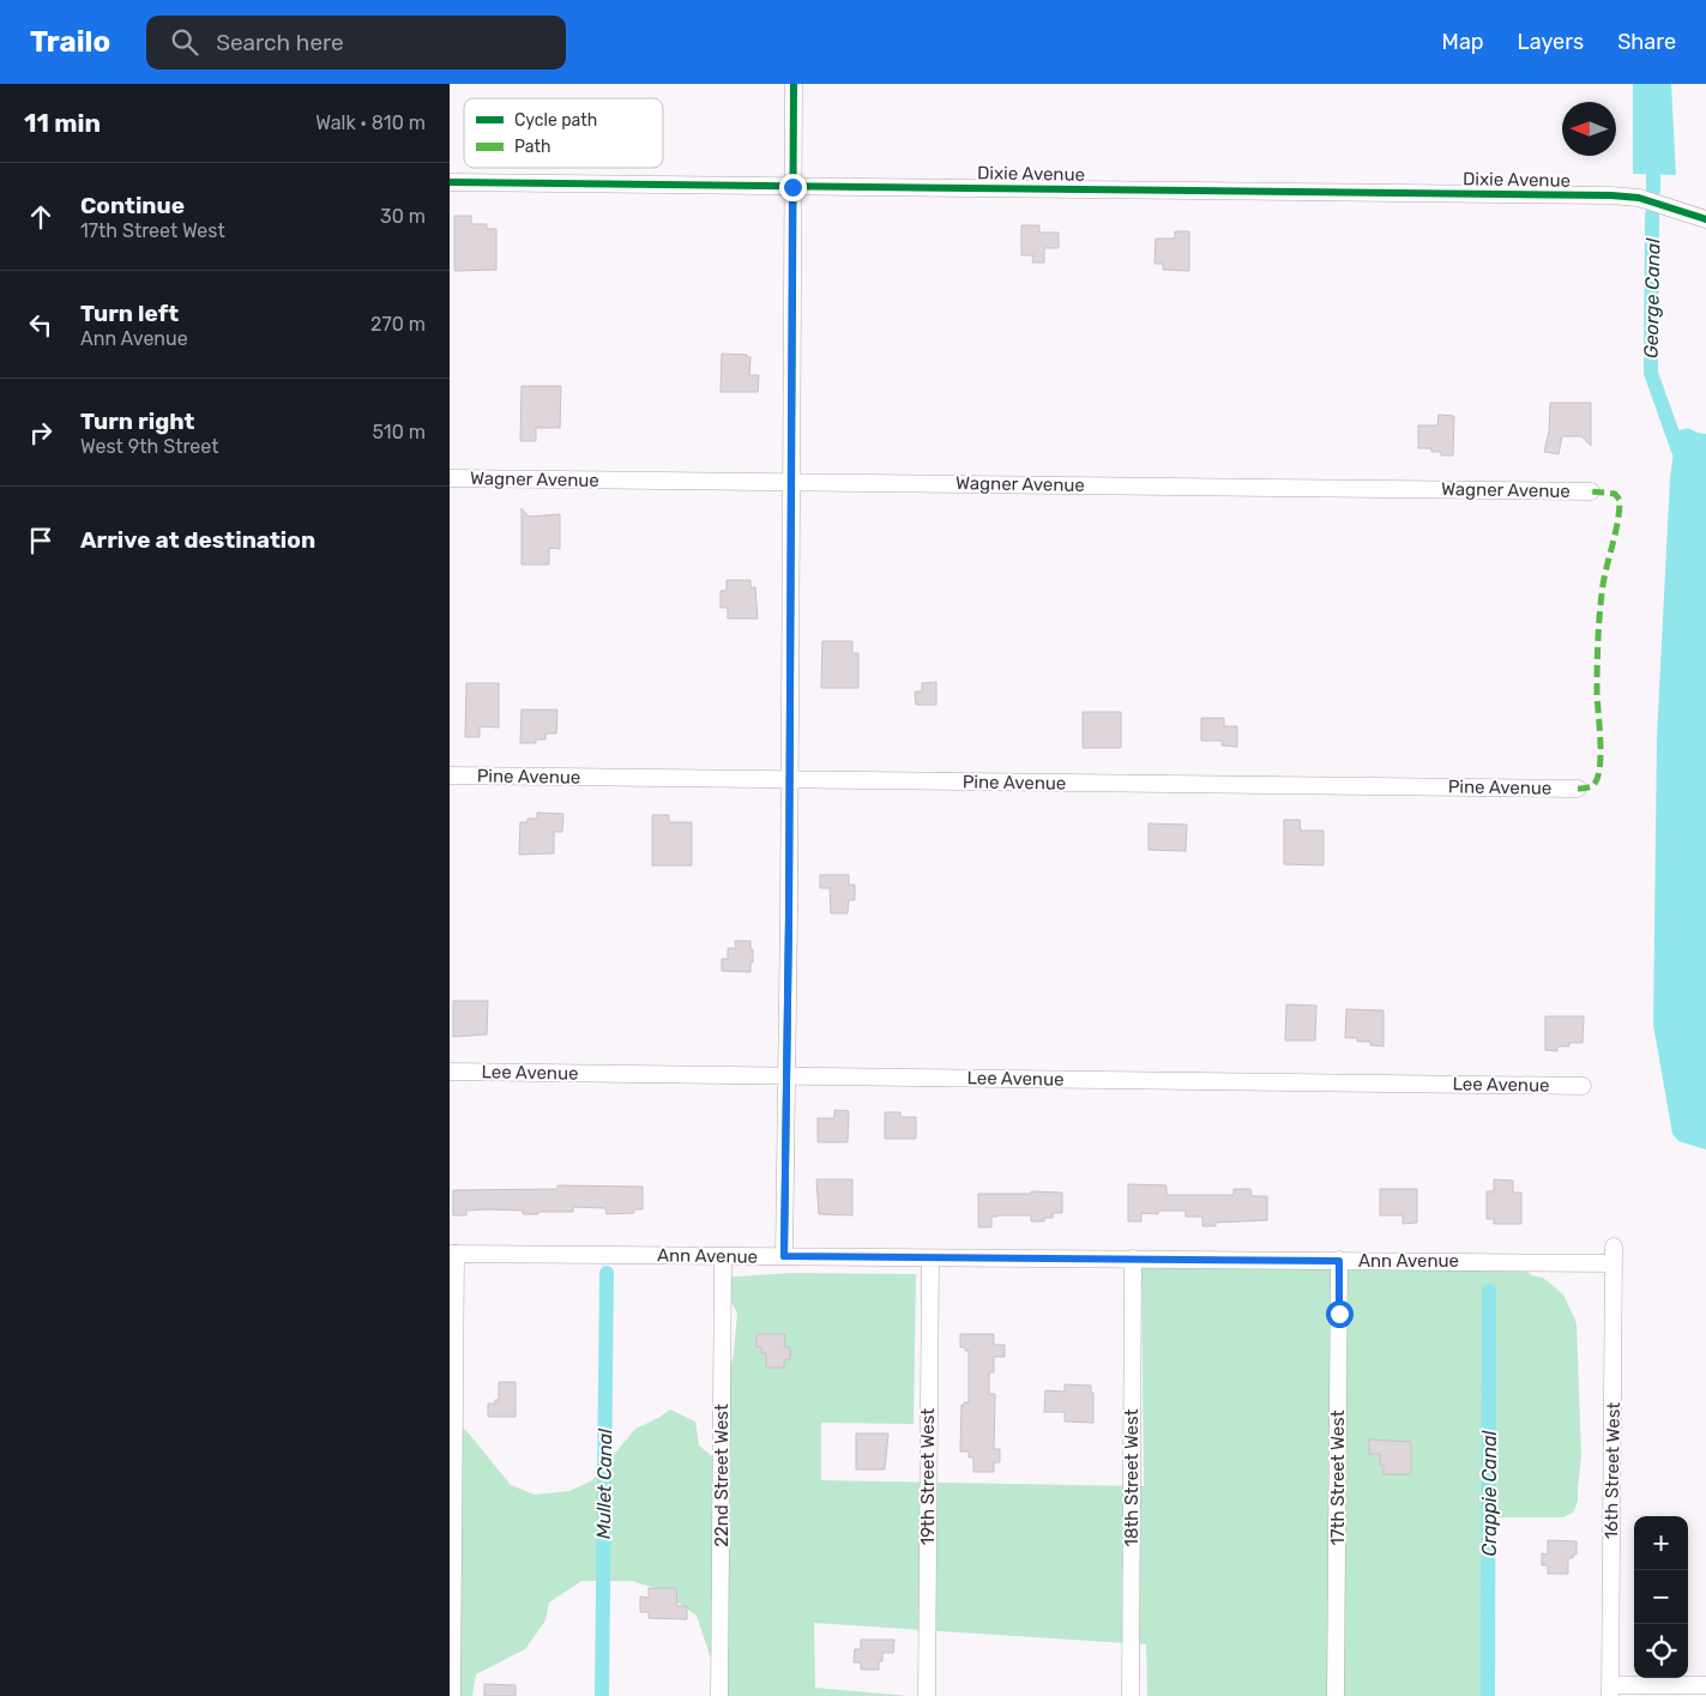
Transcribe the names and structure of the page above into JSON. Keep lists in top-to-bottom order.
{
  "streets": {
    "street": [
      "Dixie Avenue",
      "Wagner Avenue",
      "Pine Avenue",
      "Lee Avenue",
      "Ann Avenue",
      "16th Street West",
      "22nd Street West",
      "19th Street West",
      "18th Street West",
      "17th Street West"
    ]
  },
  "crossings": [
    ["Ann Avenue", "16th Street West"],
    ["Ann Avenue", "22nd Street West"],
    ["Ann Avenue", "19th Street West"],
    ["Ann Avenue", "18th Street West"],
    ["Ann Avenue", "17th Street West"]
  ],
  "water": ["George Canal", "Mullet Canal", "Crappie Canal"],
  "legend": ["Cycle path", "Path"],
  "north": "left",
  "page": {
    "header": "Trailo",
    "search": "Search here",
    "nav": ["Map", "Layers", "Share"],
    "heading": ["11 min", "Walk · 810 m"],
    "list": [
      ["Continue", "17th Street West", "30 m"],
      ["Turn left", "Ann Avenue", "270 m"],
      ["Turn right", "West 9th Street", "510 m"],
      "Arrive at destination"
    ],
    "map_buttons": ["+", "−"]
  }
}
